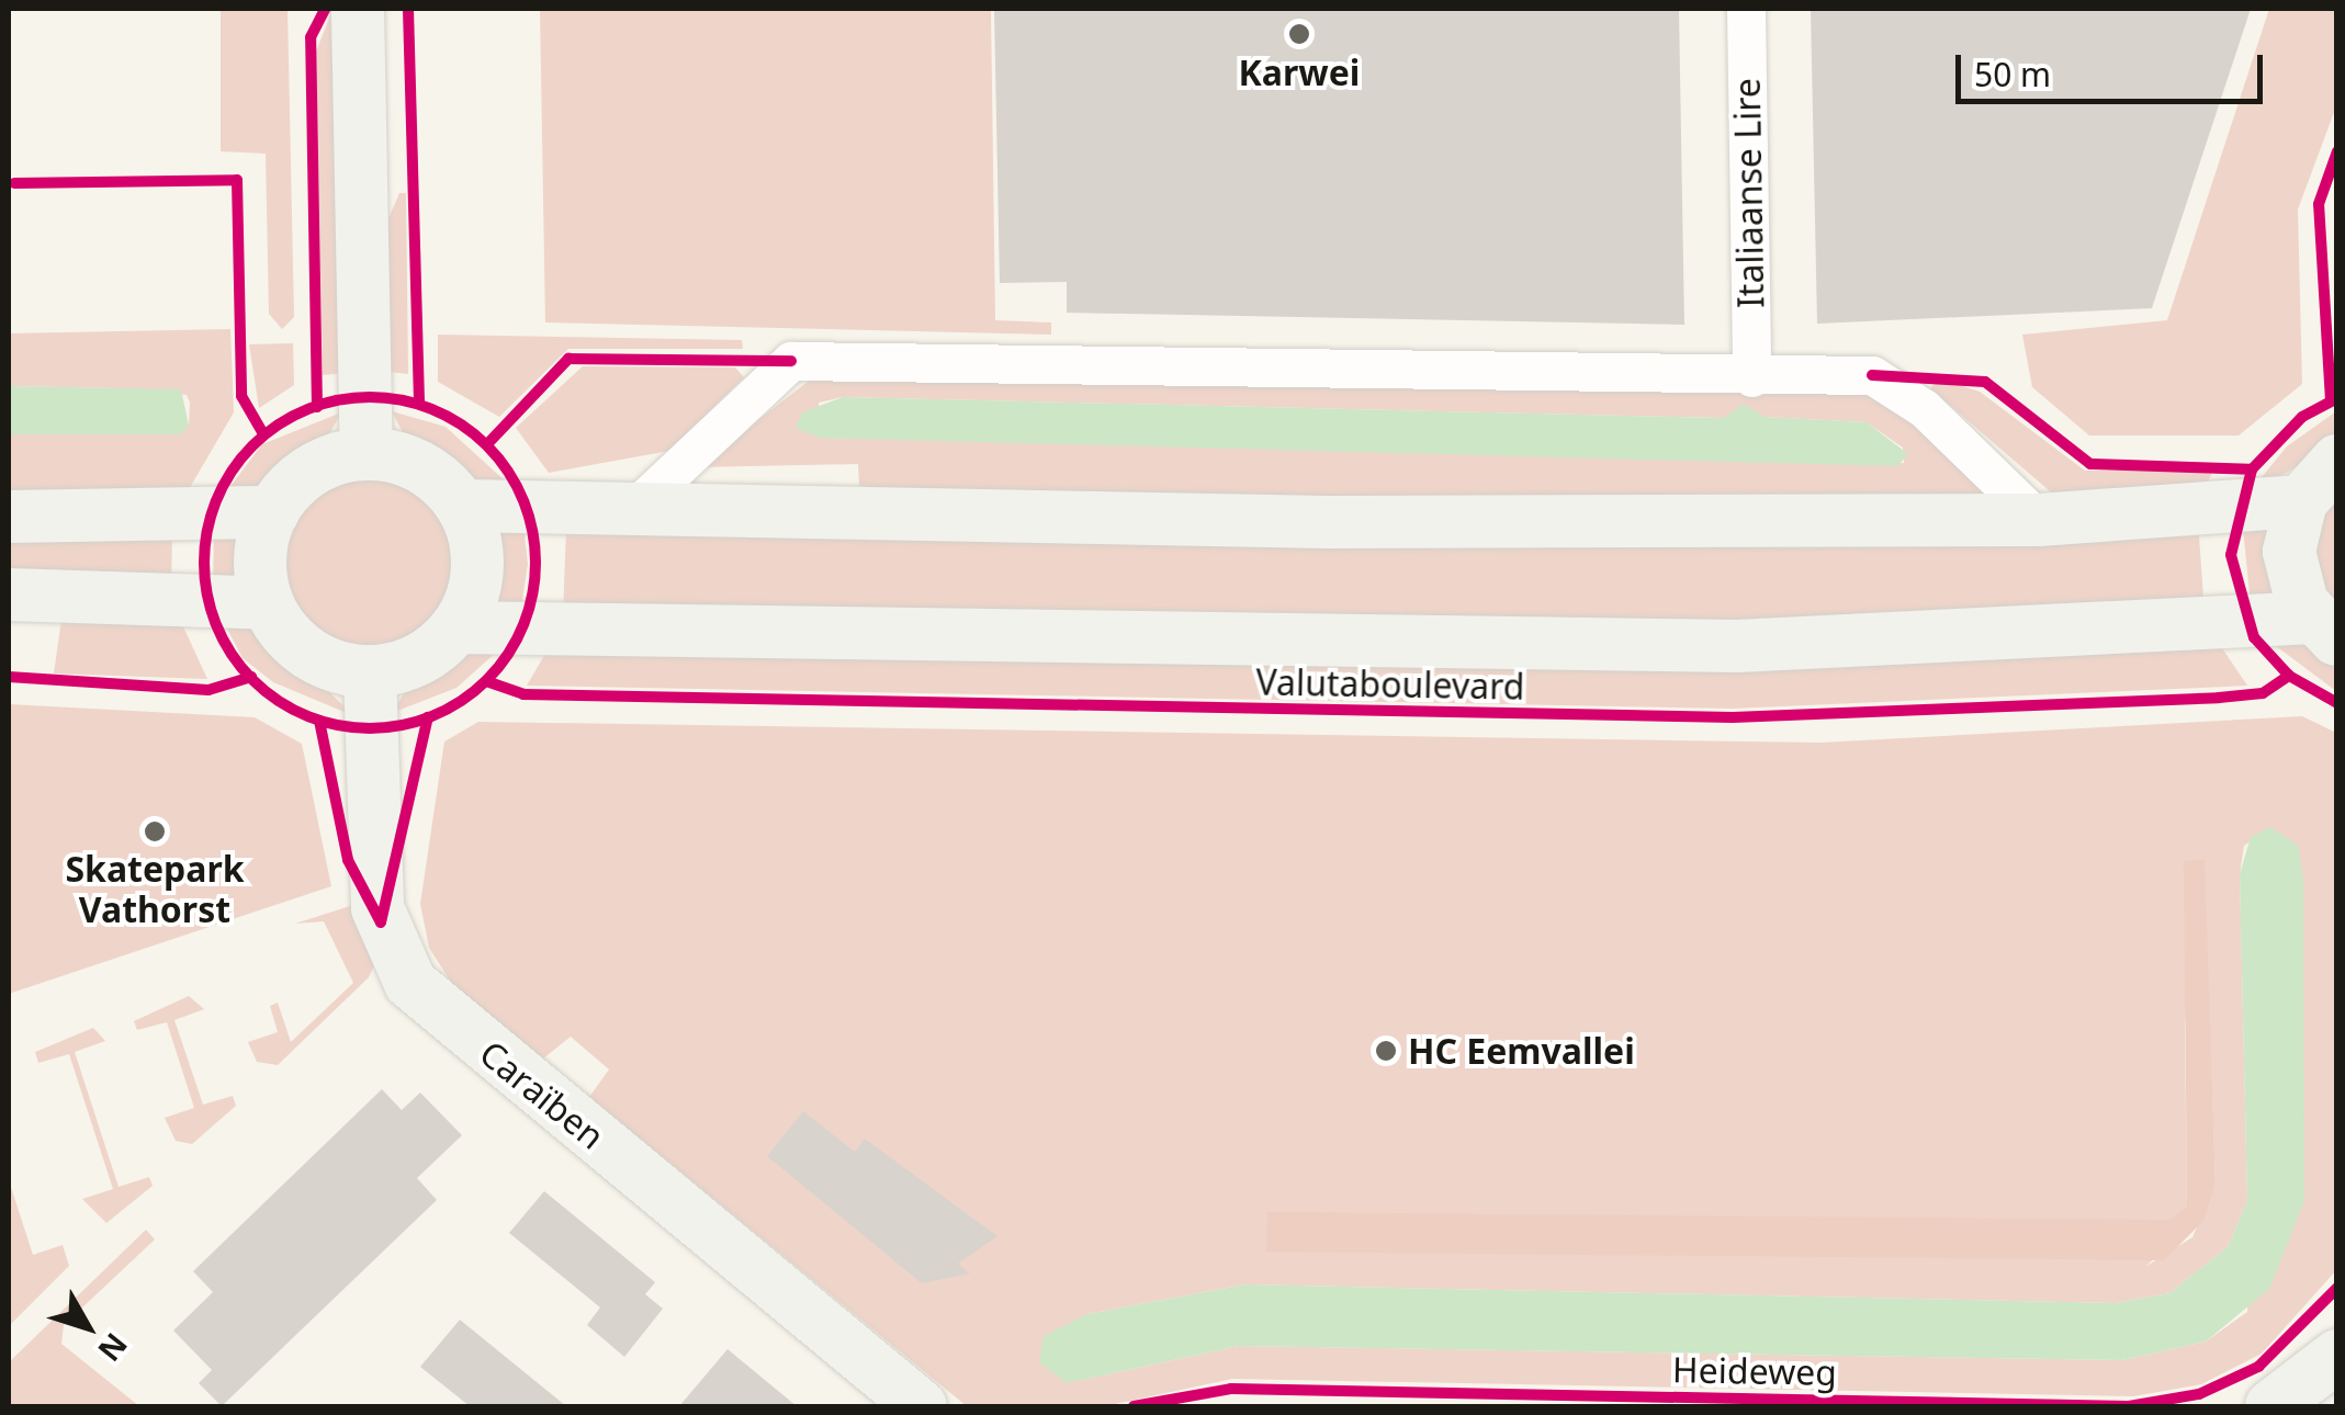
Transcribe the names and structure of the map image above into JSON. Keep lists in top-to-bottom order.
{
  "streets": {
    "main road": ["Valutaboulevard", "Caraïben"],
    "street": ["Italiaanse Lire"],
    "cycle path": ["Heideweg"]
  },
  "crossings": [
    ["Valutaboulevard", "Caraïben"]
  ],
  "places": ["Karwei", "Skatepark Vathorst", "HC Eemvallei"],
  "scale_bar": "50 m",
  "north": "bottom right"
}
